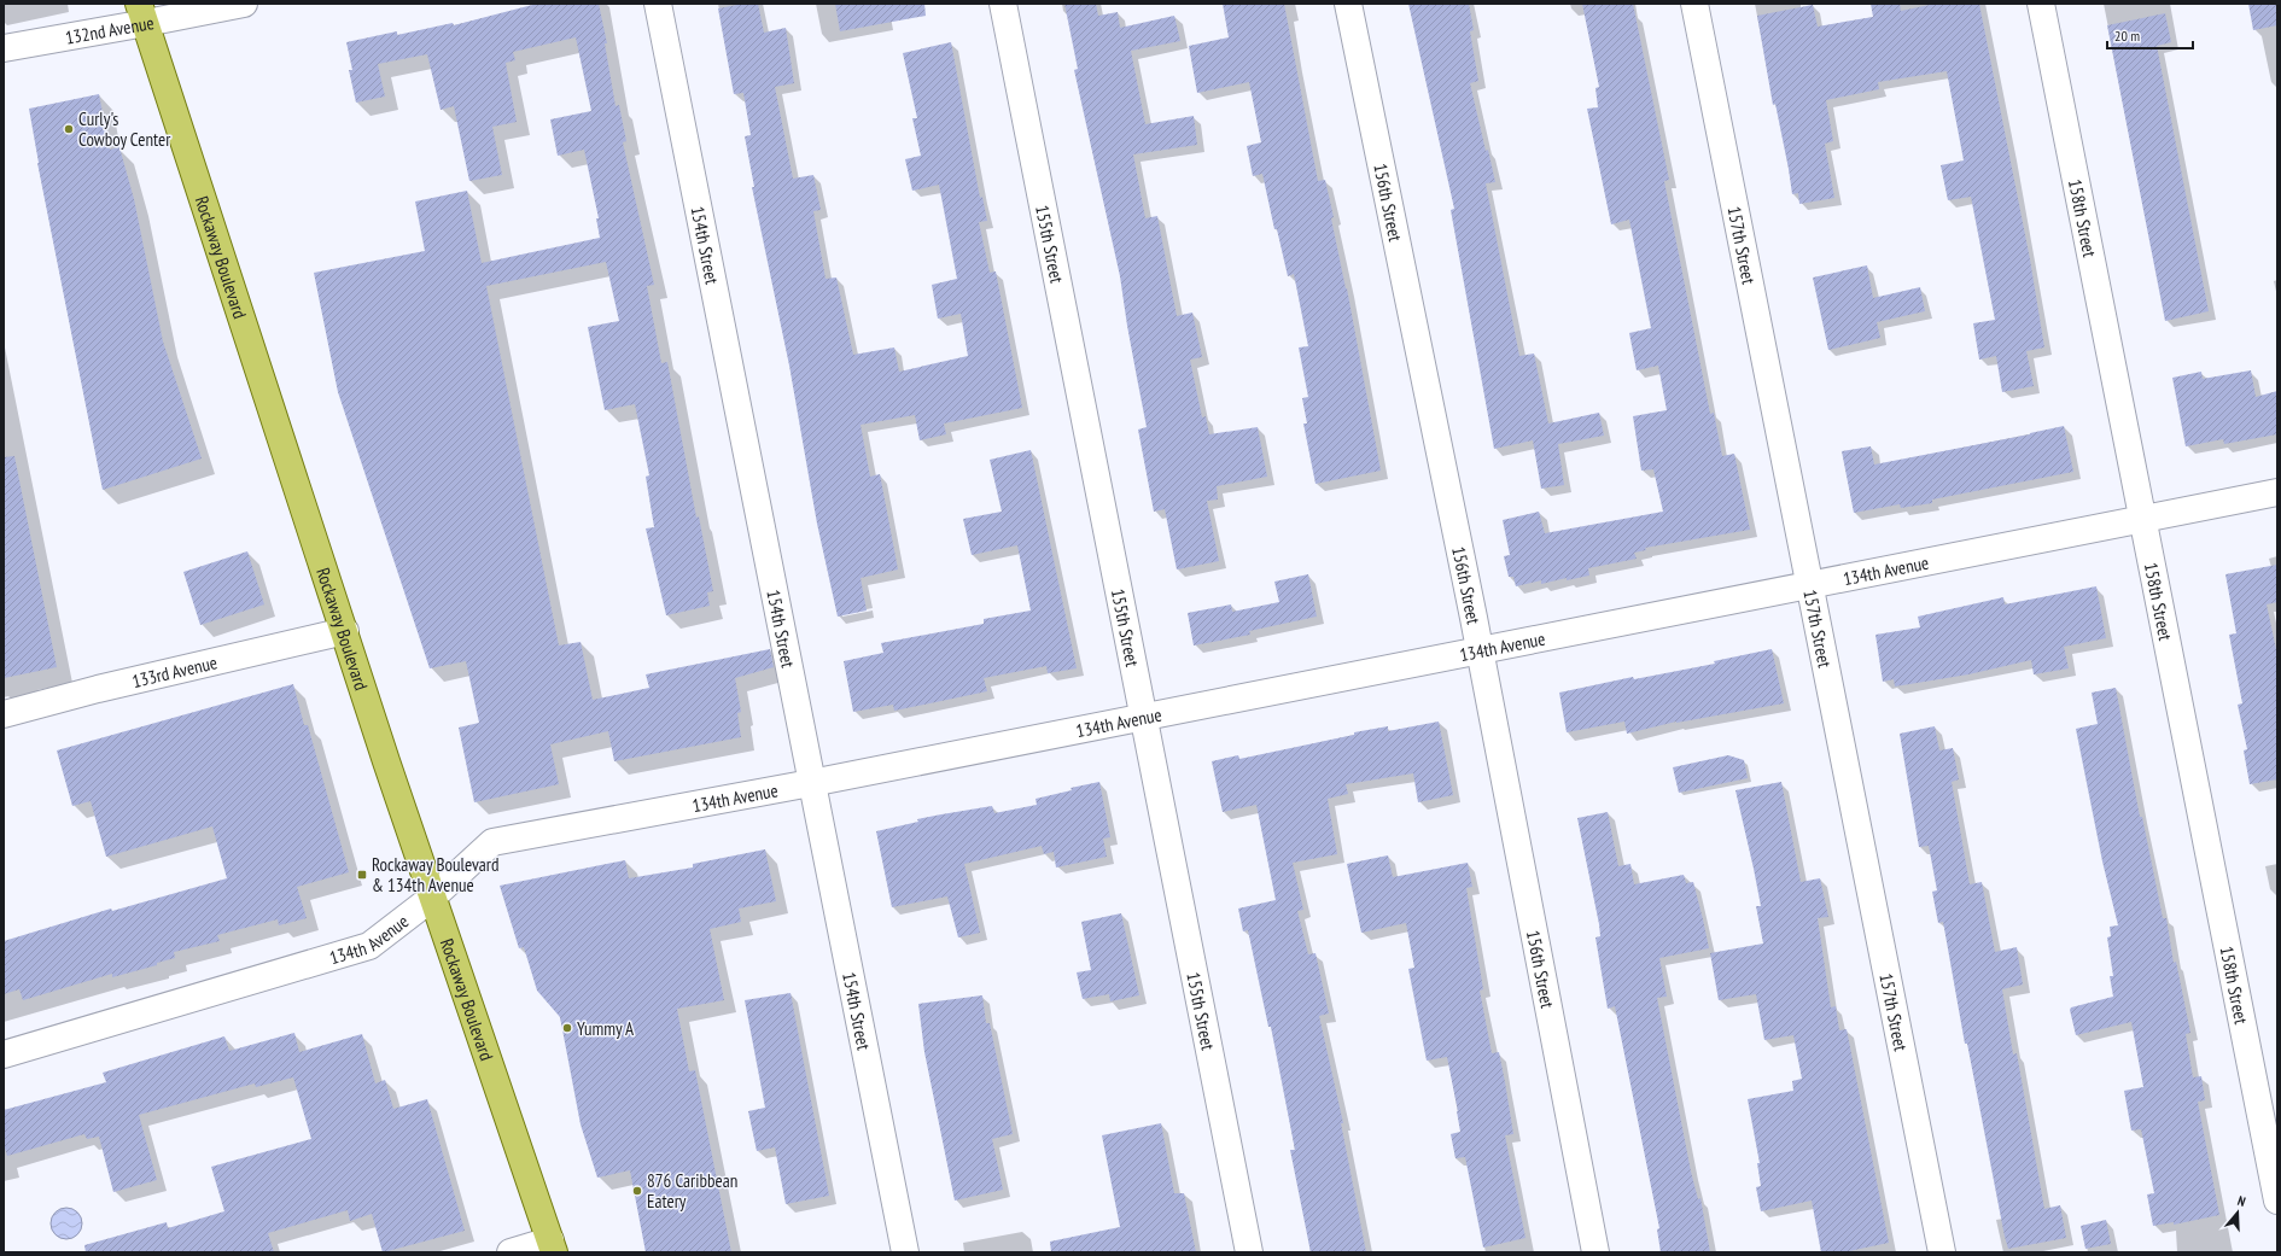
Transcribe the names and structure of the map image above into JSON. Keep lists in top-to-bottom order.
{
  "streets": {
    "main road": ["Rockaway Boulevard"],
    "street": [
      "132nd Avenue",
      "156th Street",
      "158th Street",
      "154th Street",
      "155th Street",
      "157th Street",
      "134th Avenue",
      "133rd Avenue"
    ]
  },
  "crossings": [
    ["132nd Avenue", "Rockaway Boulevard"],
    ["156th Street", "134th Avenue"],
    ["158th Street", "134th Avenue"],
    ["154th Street", "134th Avenue"],
    ["155th Street", "134th Avenue"],
    ["157th Street", "134th Avenue"],
    ["Rockaway Boulevard", "134th Avenue"],
    ["Rockaway Boulevard", "133rd Avenue"]
  ],
  "places": {
    "other": ["Curly's Cowboy Center", "Yummy A", "876 Caribbean Eatery"],
    "transit": ["Rockaway Boulevard & 134th Avenue"]
  },
  "scale_bar": "20 m",
  "north": "top"
}
